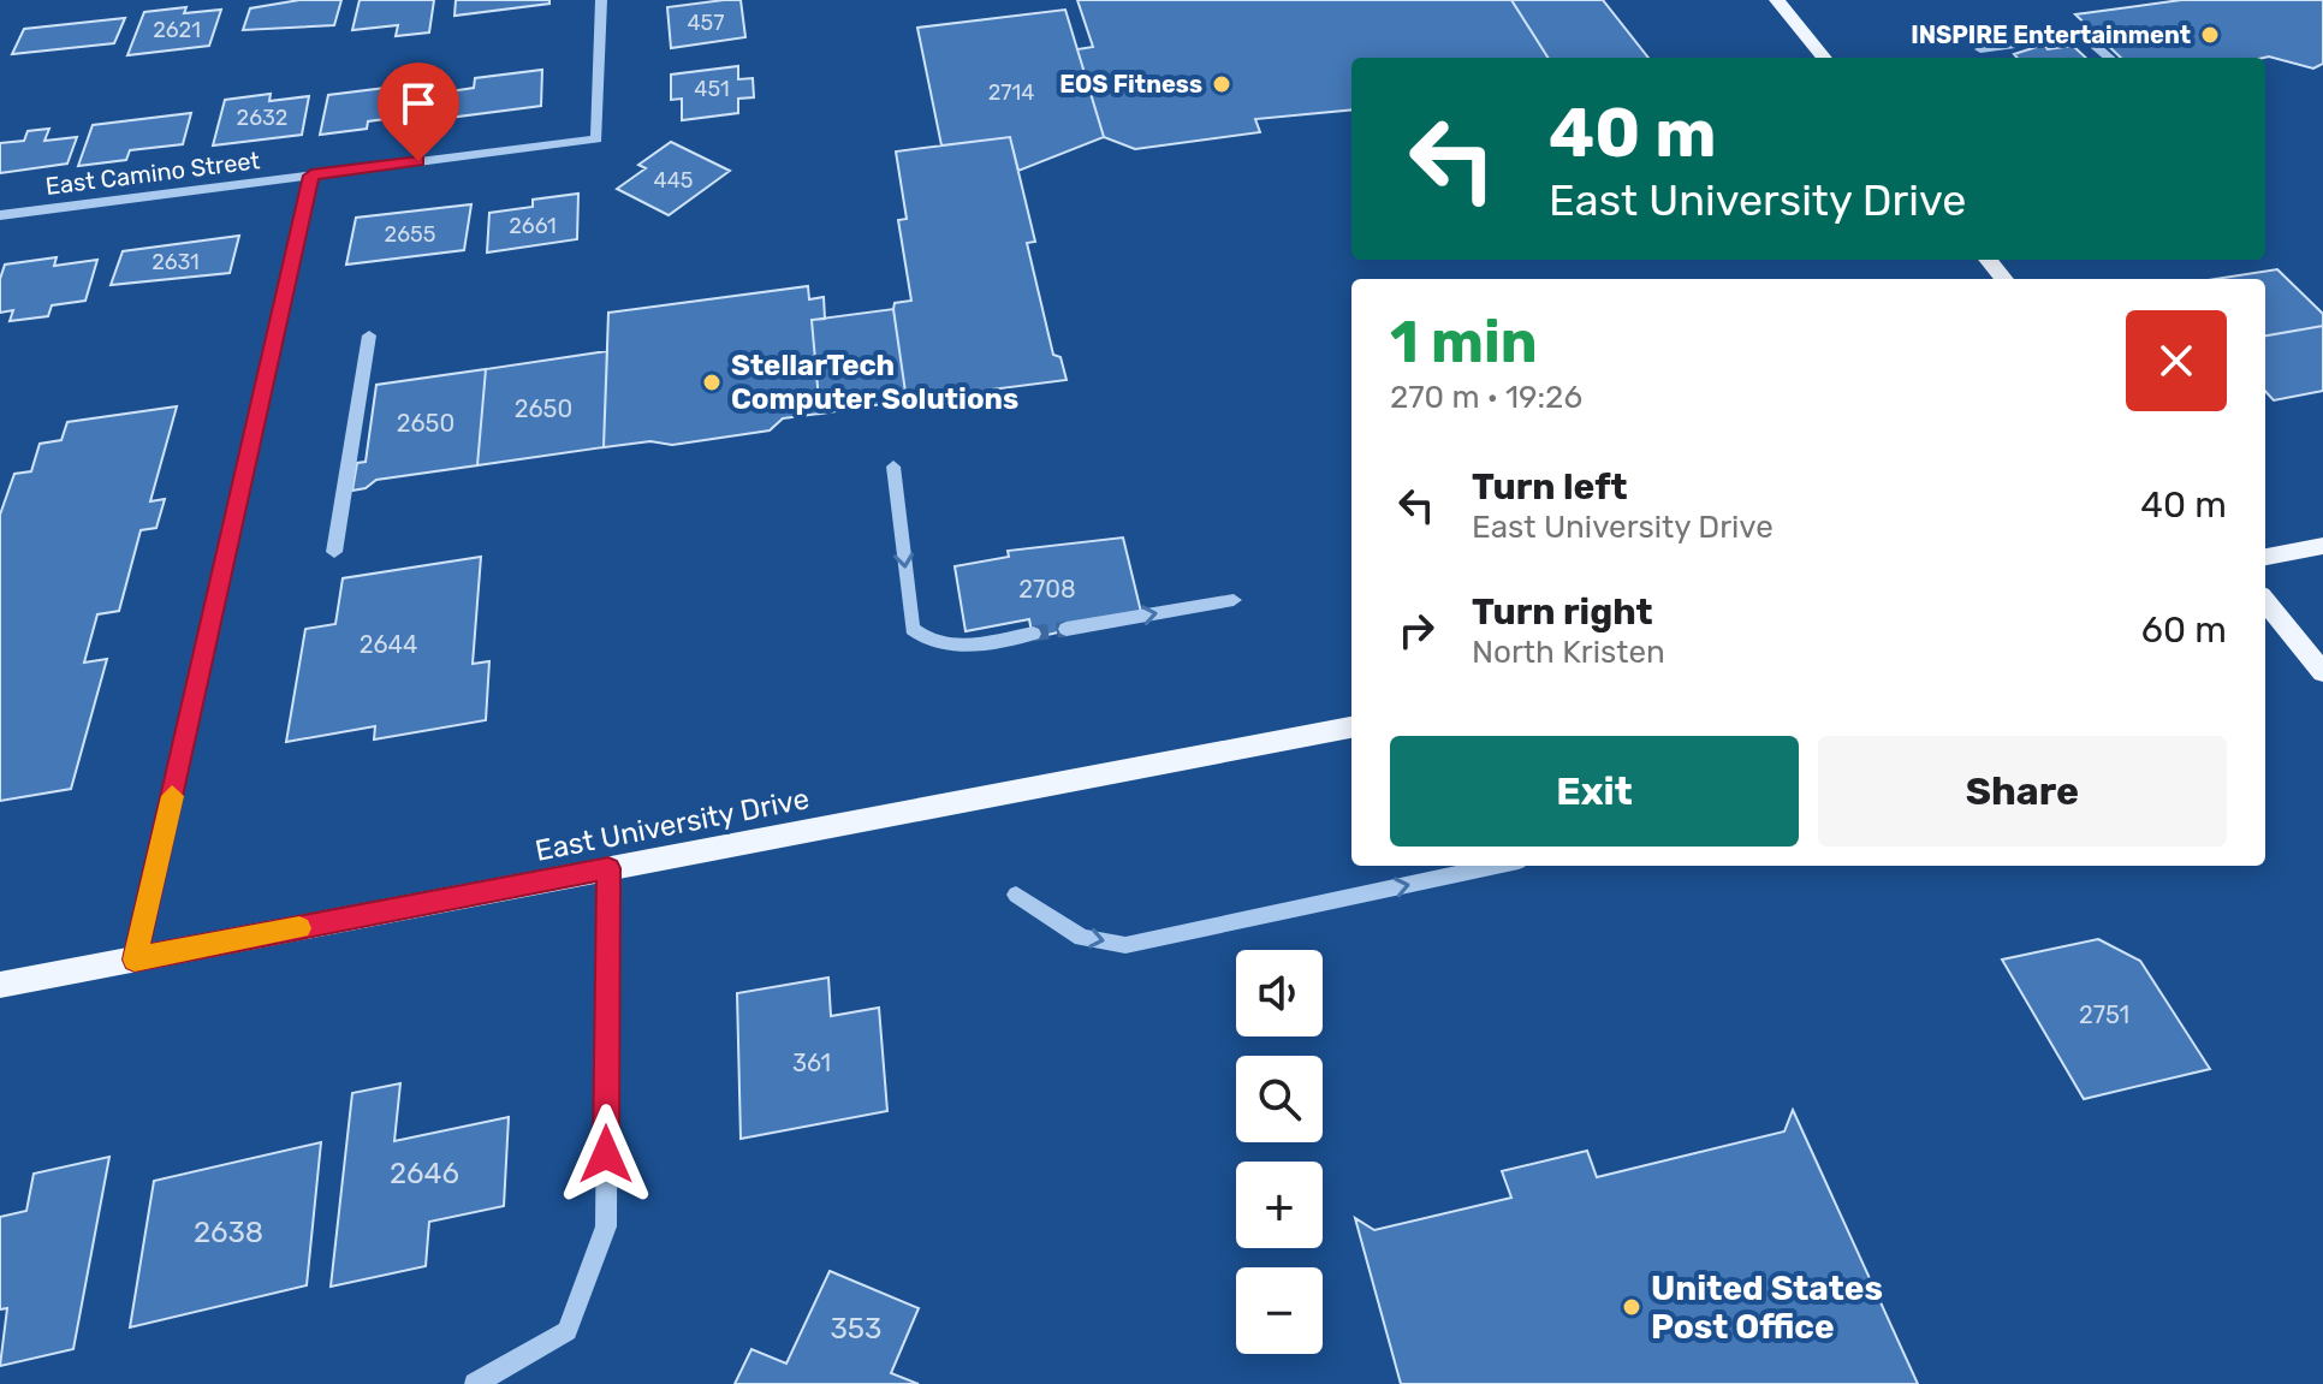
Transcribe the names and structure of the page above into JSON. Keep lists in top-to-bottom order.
{
  "streets": {
    "main road": ["East University Drive"],
    "street": ["East Camino Street"]
  },
  "places": [
    "INSPIRE Entertainment",
    "EOS Fitness",
    "StellarTech Computer Solutions",
    "United States Post Office"
  ],
  "house_numbers": [
    "457",
    "2621",
    "451",
    "2714",
    "2632",
    "445",
    "2661",
    "2655",
    "2631",
    "2650",
    "2650",
    "2708",
    "2644",
    "2751",
    "361",
    "2646",
    "2638",
    "353"
  ],
  "page": {
    "turn": ["40 m", "East University Drive"],
    "heading": ["1 min", "270 m · 19:26"],
    "list": [
      {
        "name": "Turn left",
        "note": "East University Drive",
        "value": "40 m"
      },
      {
        "name": "Turn right",
        "note": "North Kristen",
        "value": "60 m"
      }
    ],
    "buttons": ["Exit", "Share"],
    "map_buttons": ["+", "−"]
  }
}
